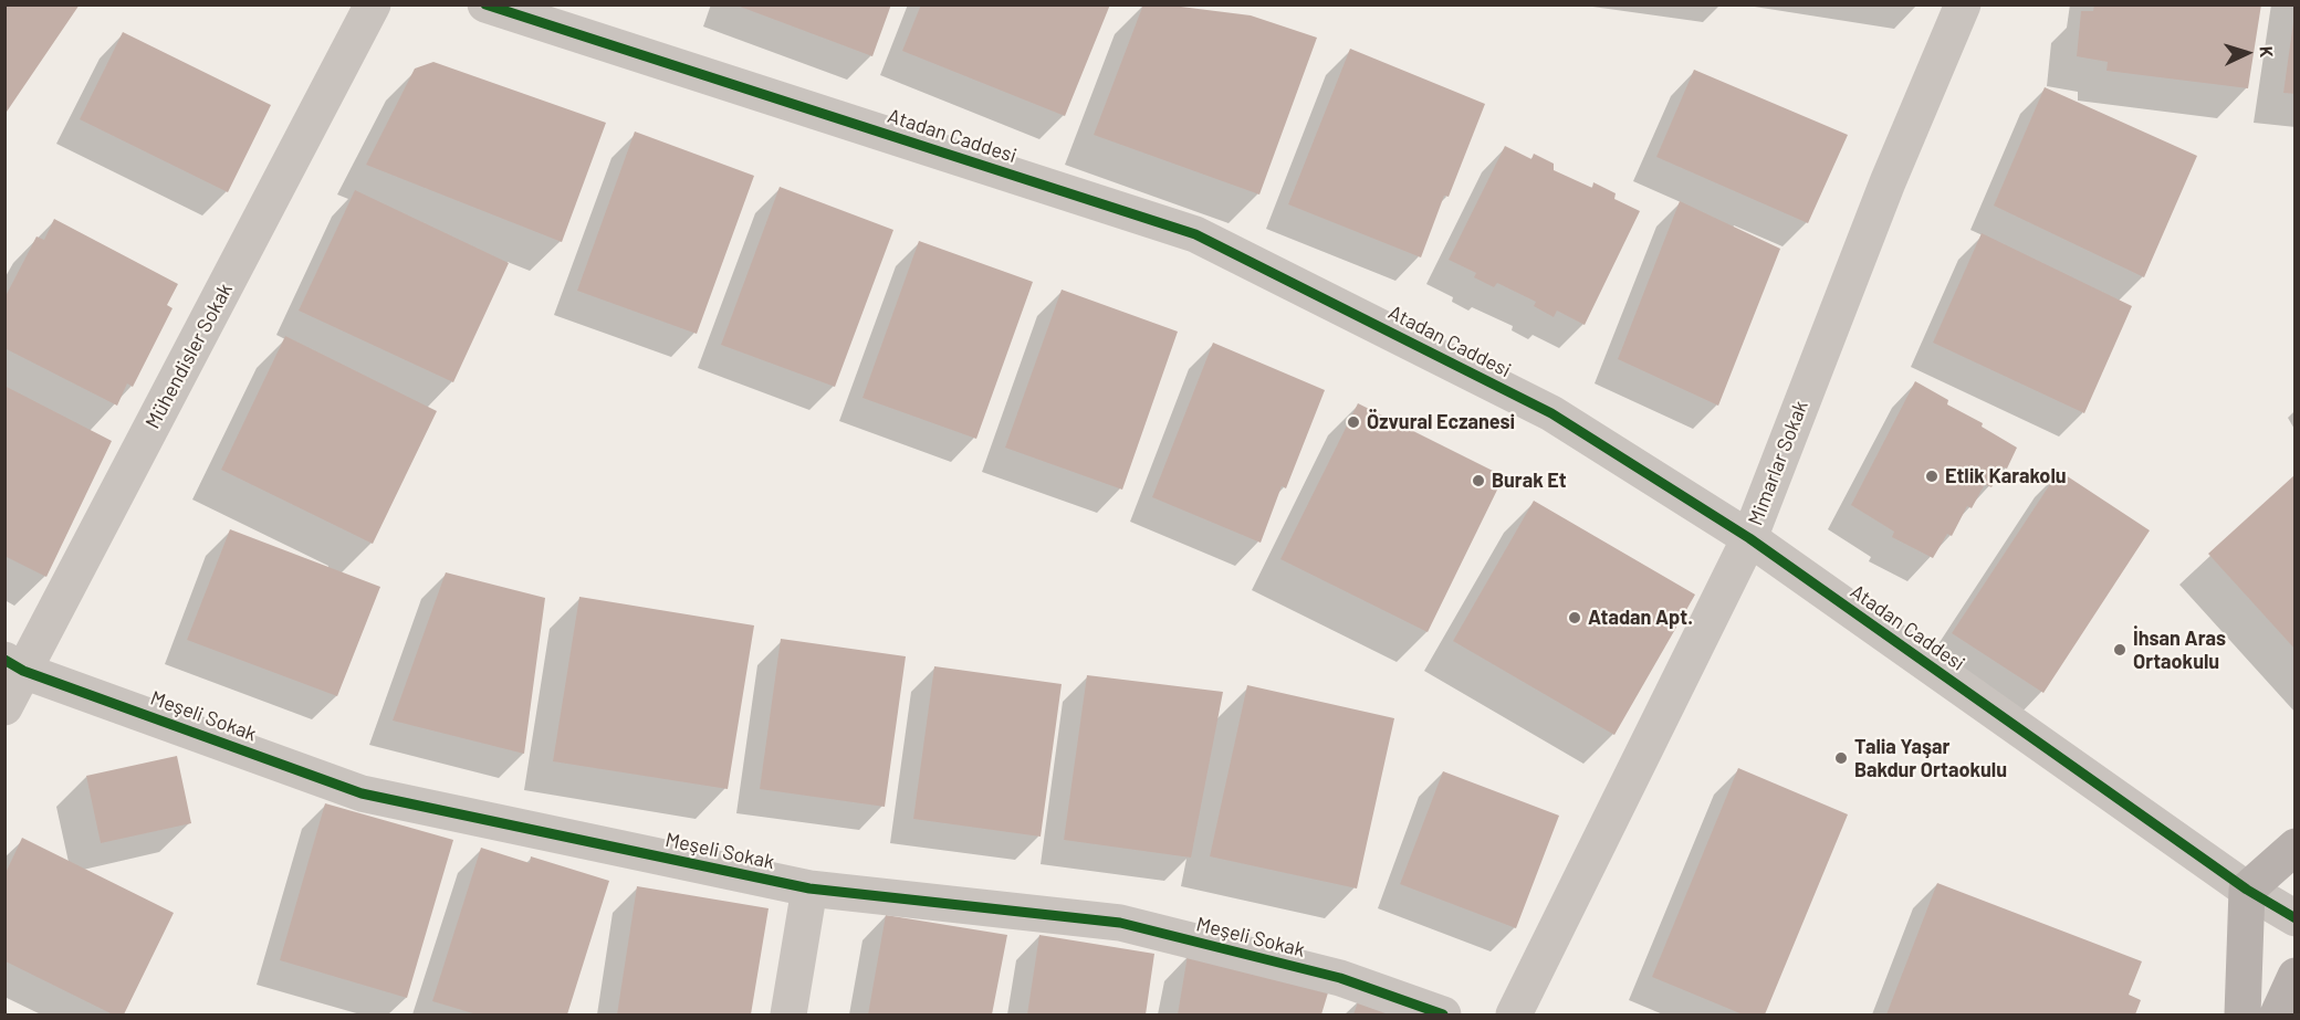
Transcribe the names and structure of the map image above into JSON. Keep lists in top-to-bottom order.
{
  "streets": {
    "street": [
      "Atadan Caddesi",
      "Mühendisler Sokak",
      "Mimarlar Sokak",
      "Meşeli Sokak"
    ]
  },
  "crossings": [
    ["Atadan Caddesi", "Mimarlar Sokak"],
    ["Mühendisler Sokak", "Meşeli Sokak"]
  ],
  "places": [
    "Özvural Eczanesi",
    "Etlik Karakolu",
    "Burak Et",
    "Atadan Apt.",
    "İhsan Aras Ortaokulu",
    "Talia Yaşar Bakdur Ortaokulu"
  ],
  "north": "right"
}
